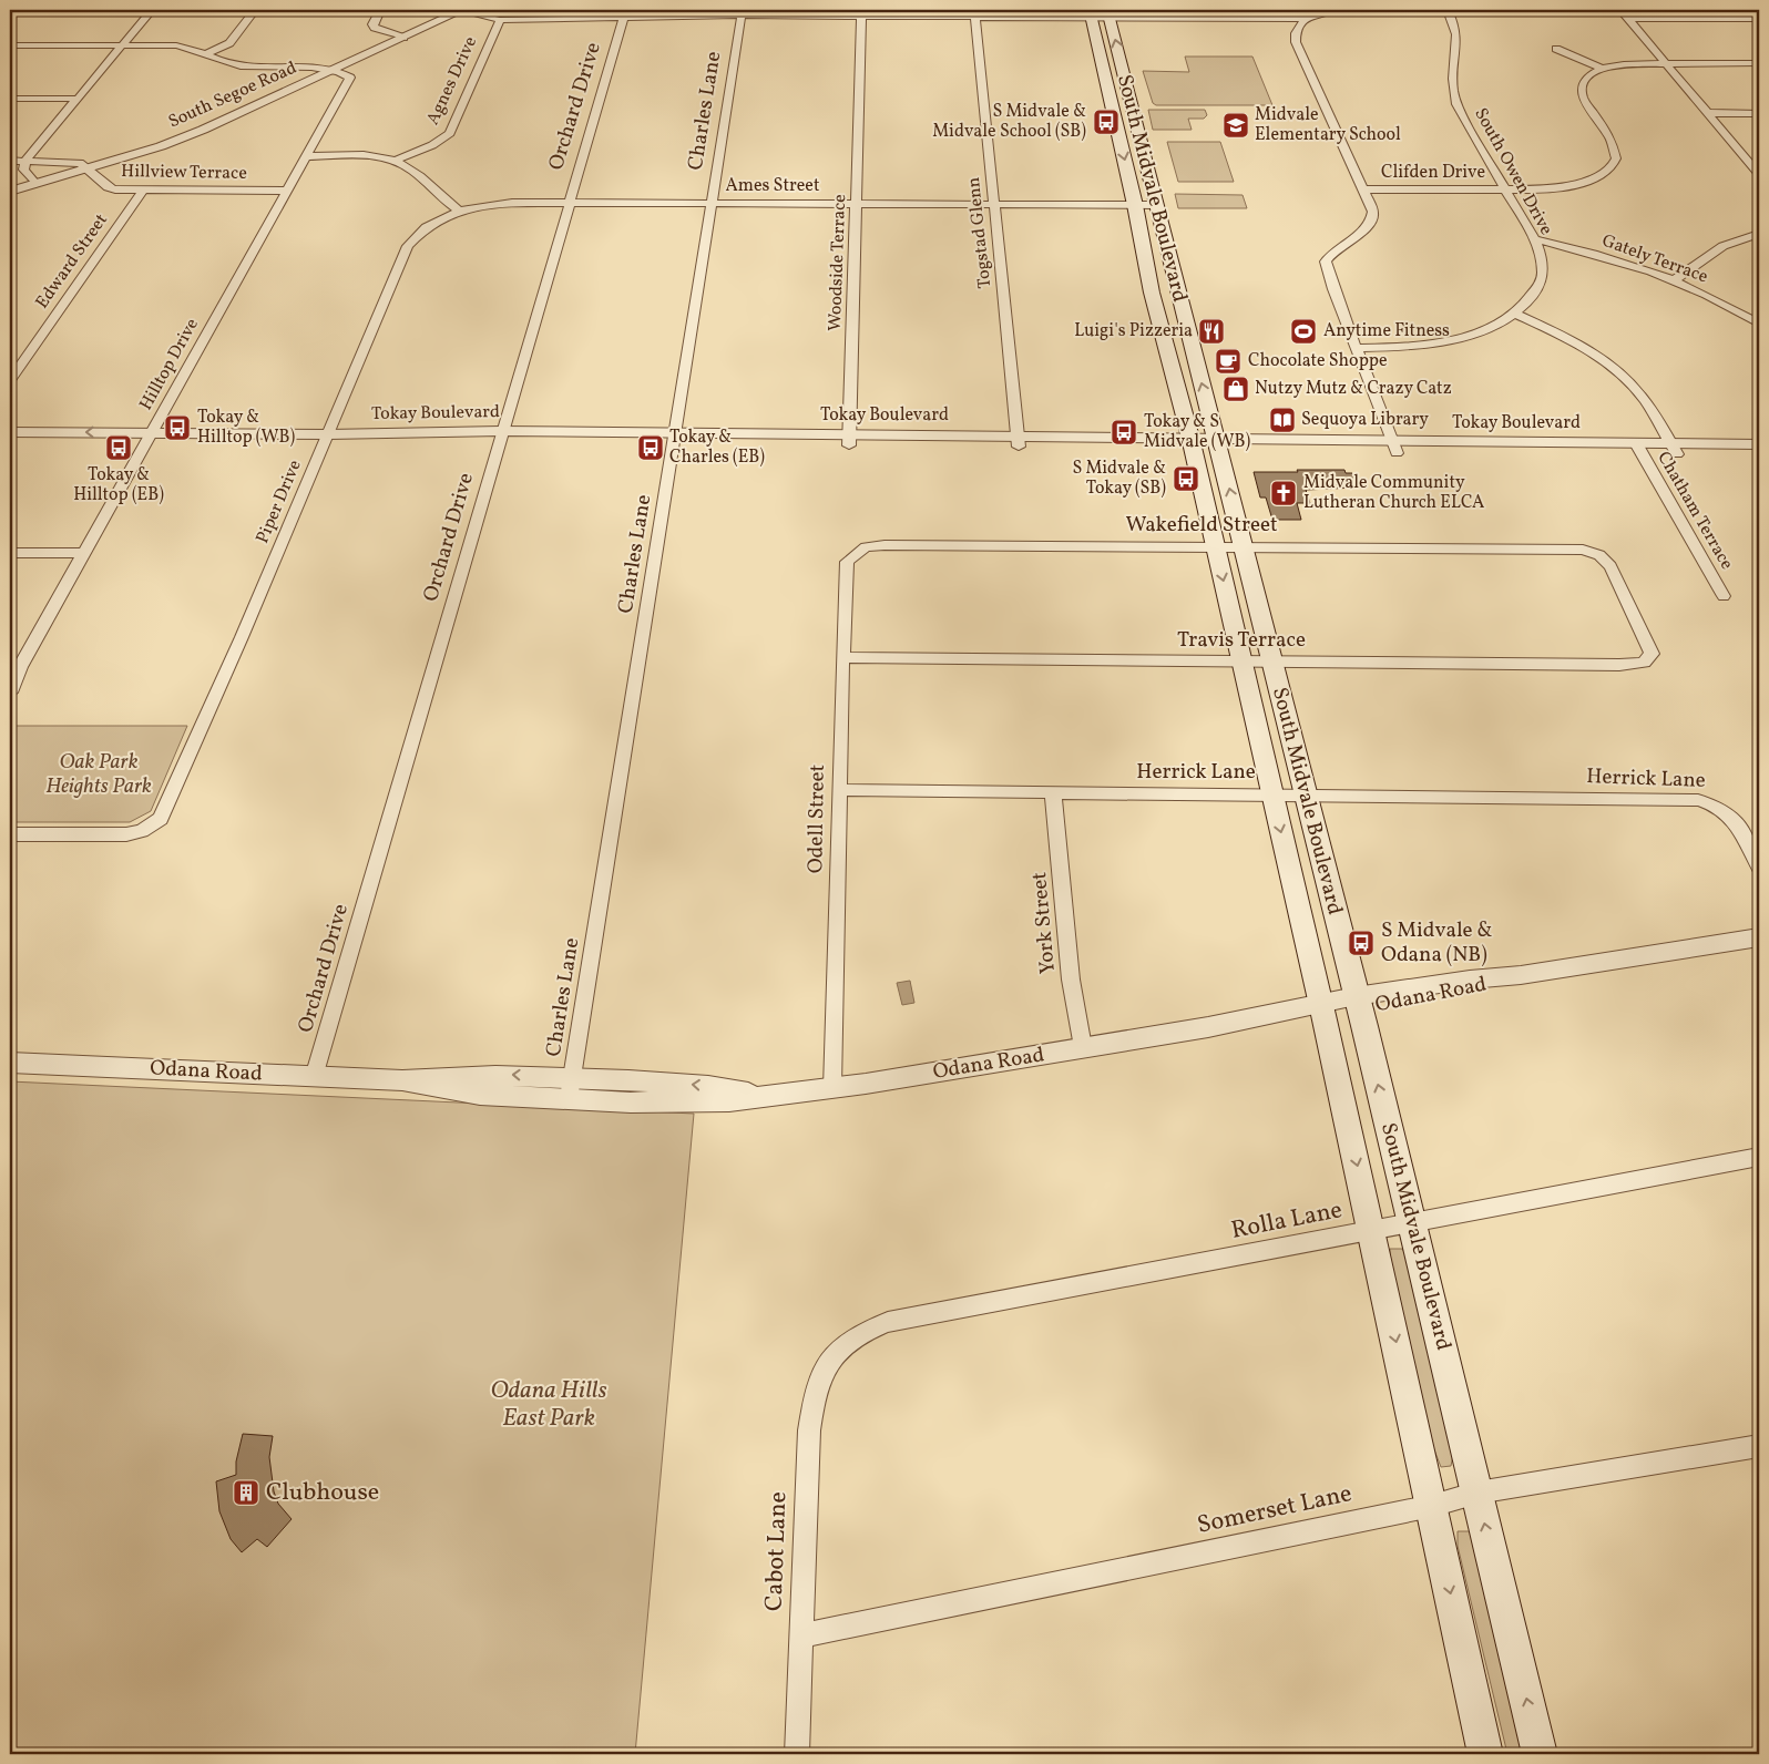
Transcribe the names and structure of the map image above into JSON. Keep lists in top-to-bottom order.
{
  "streets": {
    "main road": ["South Midvale Boulevard"],
    "street": [
      "Agnes Drive",
      "South Segoe Road",
      "Orchard Drive",
      "Charles Lane",
      "South Owen Drive",
      "Hillview Terrace",
      "Clifden Drive",
      "Ames Street",
      "Togstad Glenn",
      "Gately Terrace",
      "Edward Street",
      "Woodside Terrace",
      "Hilltop Drive",
      "Tokay Boulevard",
      "Piper Drive",
      "Chatham Terrace",
      "Wakefield Street",
      "Travis Terrace",
      "Herrick Lane",
      "Odell Street",
      "York Street",
      "Odana Road",
      "Rolla Lane",
      "Somerset Lane",
      "Cabot Lane"
    ]
  },
  "crossings": [
    ["South Segoe Road", "Hillview Terrace"],
    ["South Segoe Road", "Hilltop Drive"],
    ["Orchard Drive", "Ames Street"],
    ["Orchard Drive", "Tokay Boulevard"],
    ["Orchard Drive", "Odana Road"],
    ["Charles Lane", "Ames Street"],
    ["Charles Lane", "Tokay Boulevard"],
    ["Charles Lane", "Odana Road"],
    ["South Owen Drive", "Clifden Drive"],
    ["South Owen Drive", "Gately Terrace"],
    ["South Owen Drive", "Chatham Terrace"],
    ["Hillview Terrace", "Edward Street"],
    ["Hillview Terrace", "Hilltop Drive"],
    ["Ames Street", "South Midvale Boulevard"],
    ["Ames Street", "Togstad Glenn"],
    ["Ames Street", "Woodside Terrace"],
    ["Ames Street", "Piper Drive"],
    ["South Midvale Boulevard", "Tokay Boulevard"],
    ["South Midvale Boulevard", "Wakefield Street"],
    ["South Midvale Boulevard", "Travis Terrace"],
    ["South Midvale Boulevard", "Herrick Lane"],
    ["South Midvale Boulevard", "Odana Road"],
    ["South Midvale Boulevard", "Rolla Lane"],
    ["South Midvale Boulevard", "Somerset Lane"],
    ["Togstad Glenn", "Tokay Boulevard"],
    ["Woodside Terrace", "Tokay Boulevard"],
    ["Hilltop Drive", "Tokay Boulevard"],
    ["Tokay Boulevard", "Piper Drive"],
    ["Tokay Boulevard", "Chatham Terrace"],
    ["Wakefield Street", "Travis Terrace"],
    ["Wakefield Street", "Odell Street"],
    ["Travis Terrace", "Odell Street"],
    ["Herrick Lane", "Odell Street"],
    ["Herrick Lane", "York Street"],
    ["Odell Street", "Odana Road"],
    ["York Street", "Odana Road"],
    ["Rolla Lane", "Cabot Lane"],
    ["Somerset Lane", "Cabot Lane"]
  ],
  "parks": ["Oak Park Heights Park", "Odana Hills East Park"],
  "places": {
    "bus stop": [
      "S Midvale & Midvale School (SB)",
      "Tokay & Hilltop (WB)",
      "Tokay & S Midvale (WB)",
      "Tokay & Hilltop (EB)",
      "Tokay & Charles (EB)",
      "S Midvale & Tokay (SB)",
      "S Midvale & Odana (NB)"
    ],
    "school or university": ["Midvale Elementary School"],
    "restaurant": ["Luigi's Pizzeria"],
    "sports": ["Anytime Fitness"],
    "cafe": ["Chocolate Shoppe"],
    "shop": ["Nutzy Mutz & Crazy Catz"],
    "library": ["Sequoya Library"],
    "church": ["Midvale Community Lutheran Church ELCA"],
    "building": ["Clubhouse"]
  }
}
